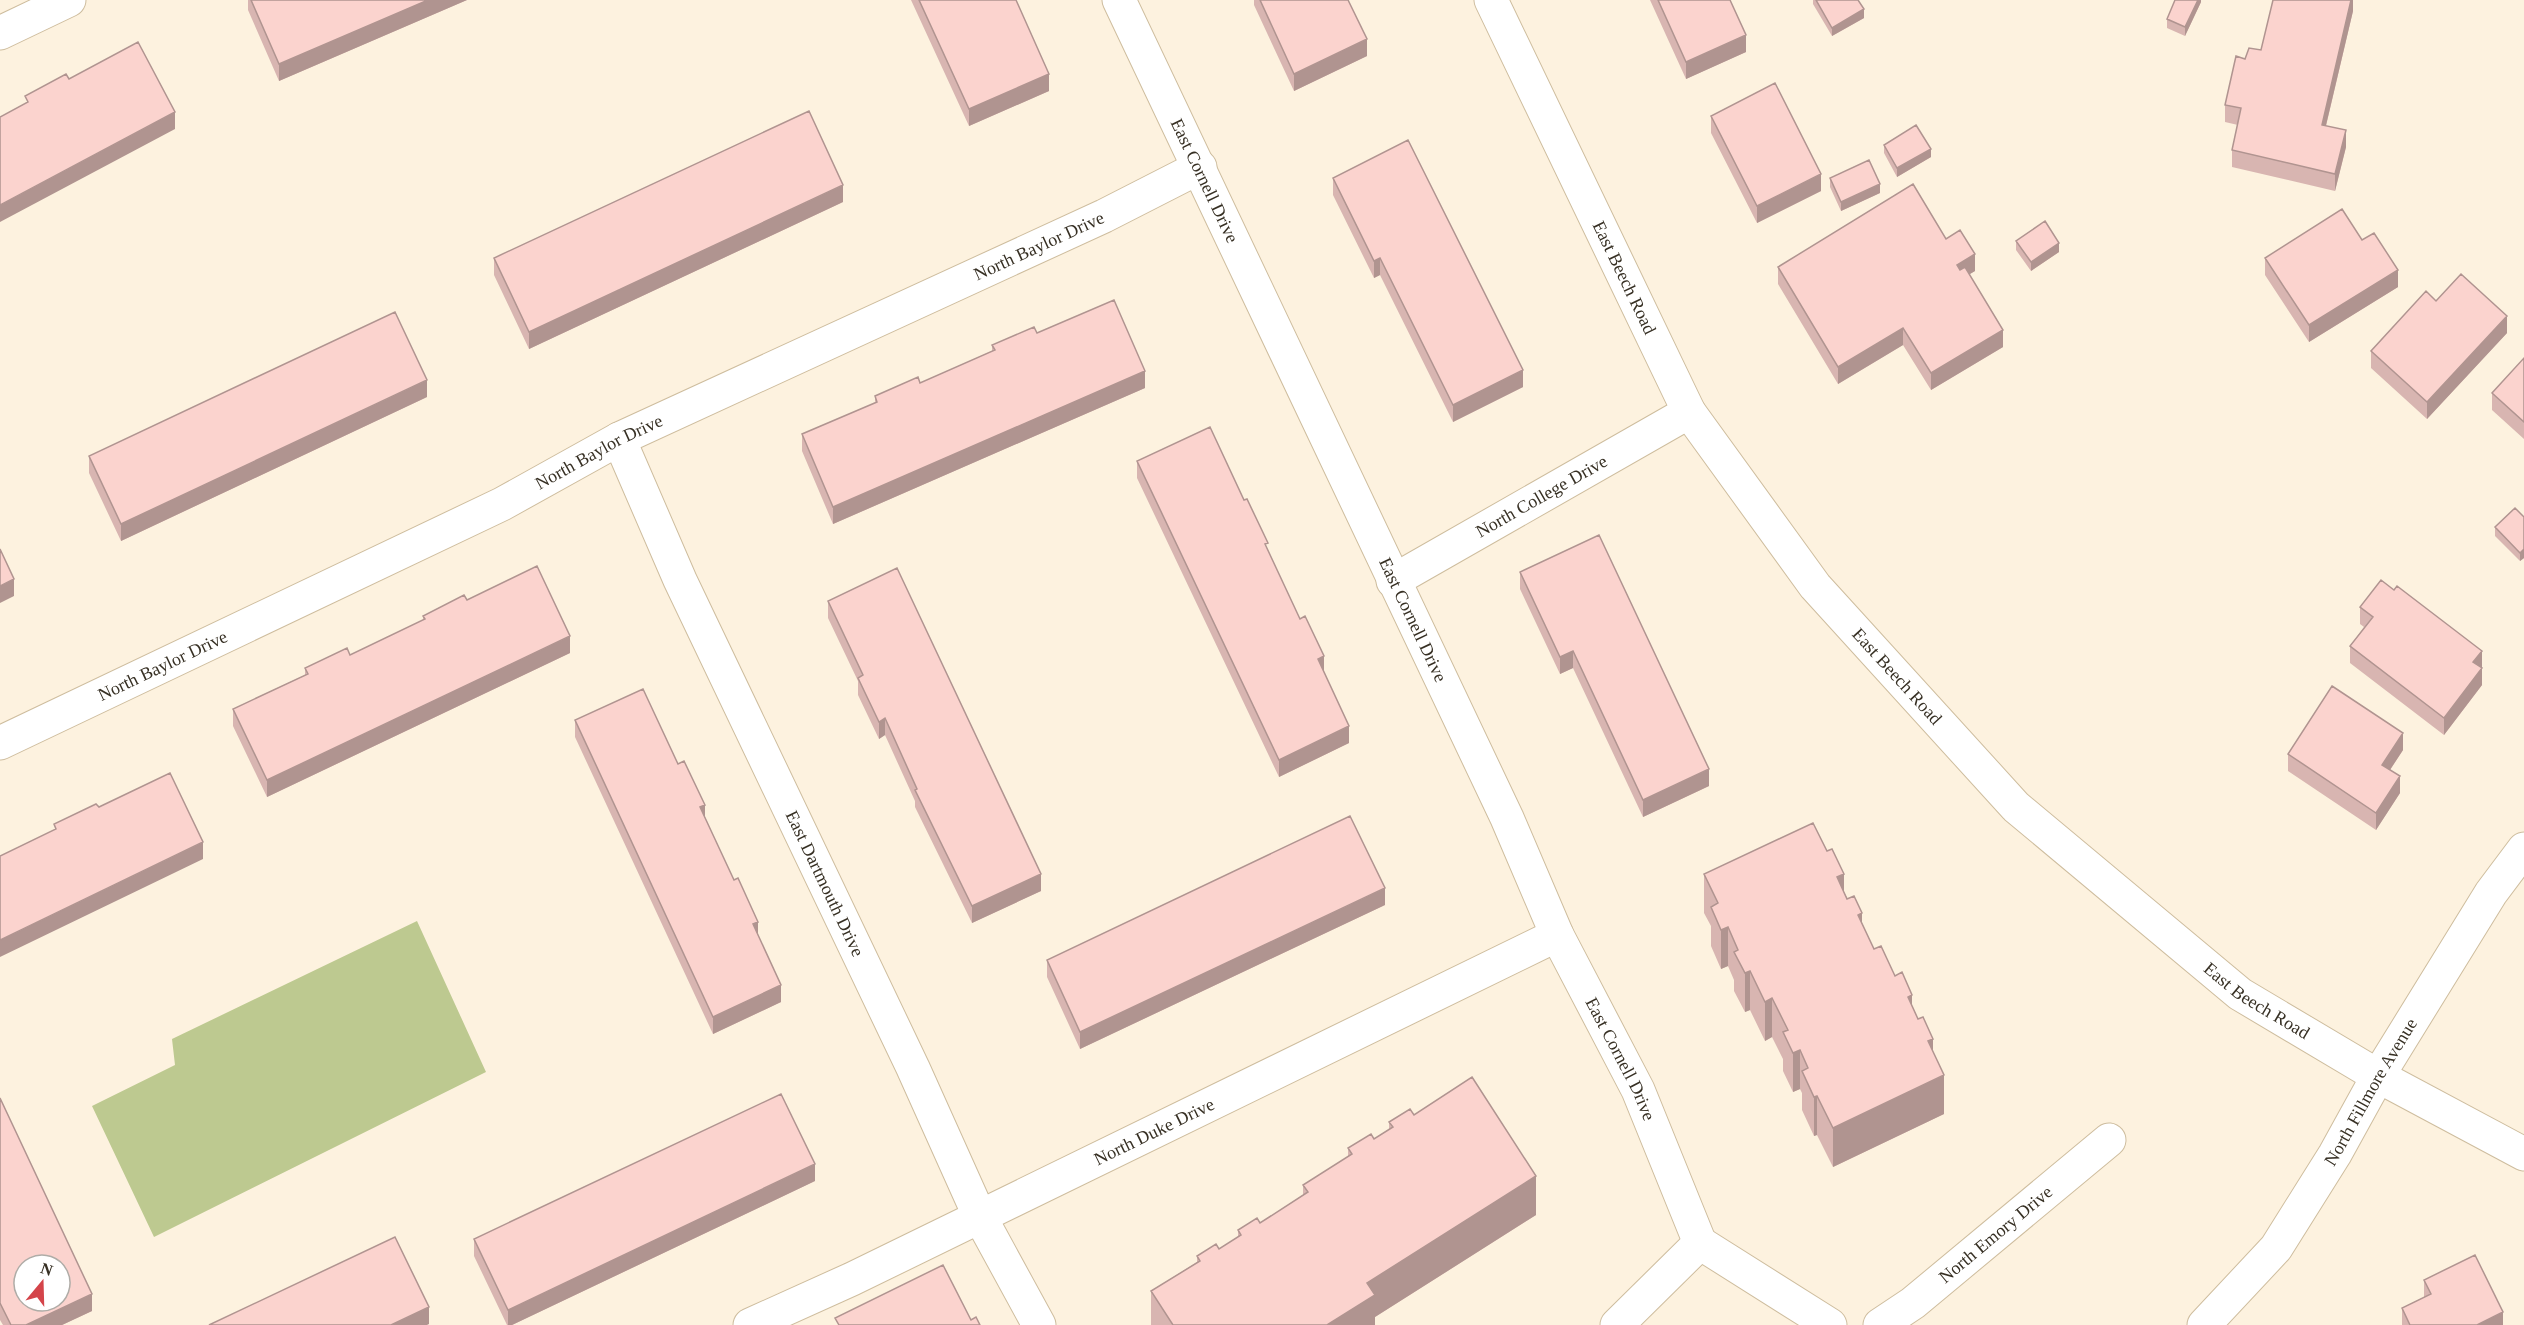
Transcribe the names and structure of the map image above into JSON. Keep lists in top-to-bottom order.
{
  "streets": {
    "street": [
      "East Cornell Drive",
      "North Baylor Drive",
      "East Beech Road",
      "North College Drive",
      "East Dartmouth Drive",
      "North Fillmore Avenue",
      "North Duke Drive",
      "North Emory Drive"
    ]
  },
  "crossings": [
    ["East Cornell Drive", "North Baylor Drive"],
    ["East Cornell Drive", "North College Drive"],
    ["East Cornell Drive", "North Duke Drive"],
    ["North Baylor Drive", "East Dartmouth Drive"],
    ["East Beech Road", "North College Drive"],
    ["East Beech Road", "North Fillmore Avenue"],
    ["East Dartmouth Drive", "North Duke Drive"]
  ],
  "north": "top"
}
